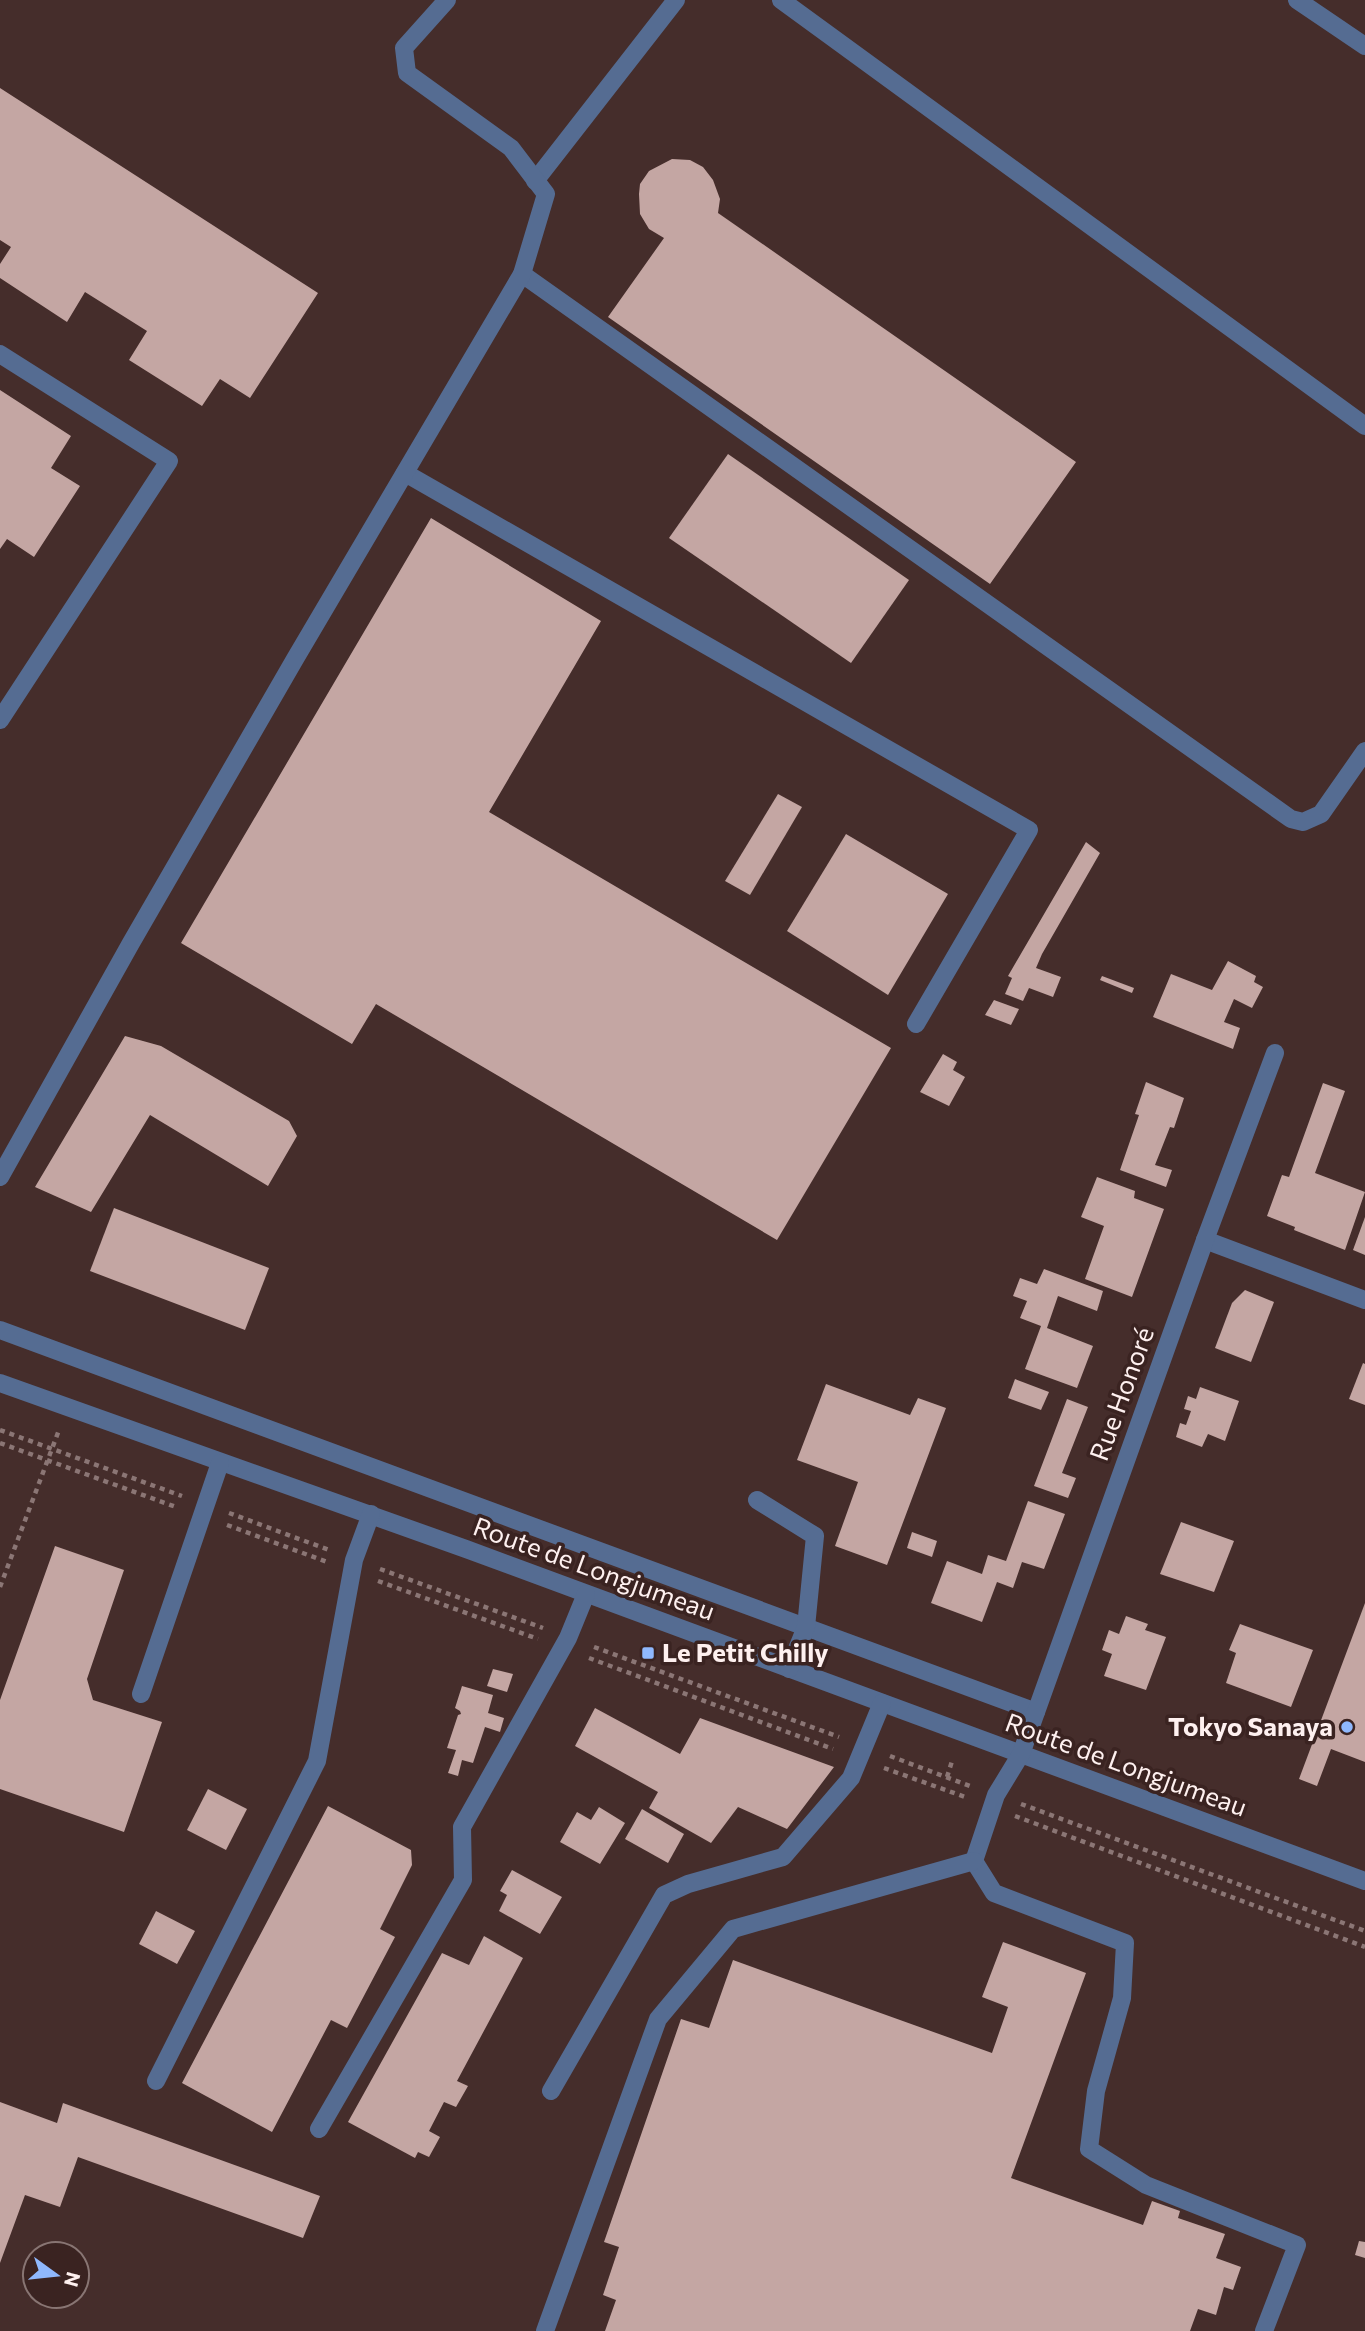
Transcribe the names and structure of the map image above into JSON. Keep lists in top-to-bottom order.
{
  "streets": {
    "street": ["Rue Honoré", "Route de Longjumeau"]
  },
  "crossings": [
    ["Rue Honoré", "Route de Longjumeau"]
  ],
  "places": {
    "transit": ["Le Petit Chilly"],
    "other": ["Tokyo Sanaya"]
  },
  "north": "right"
}
